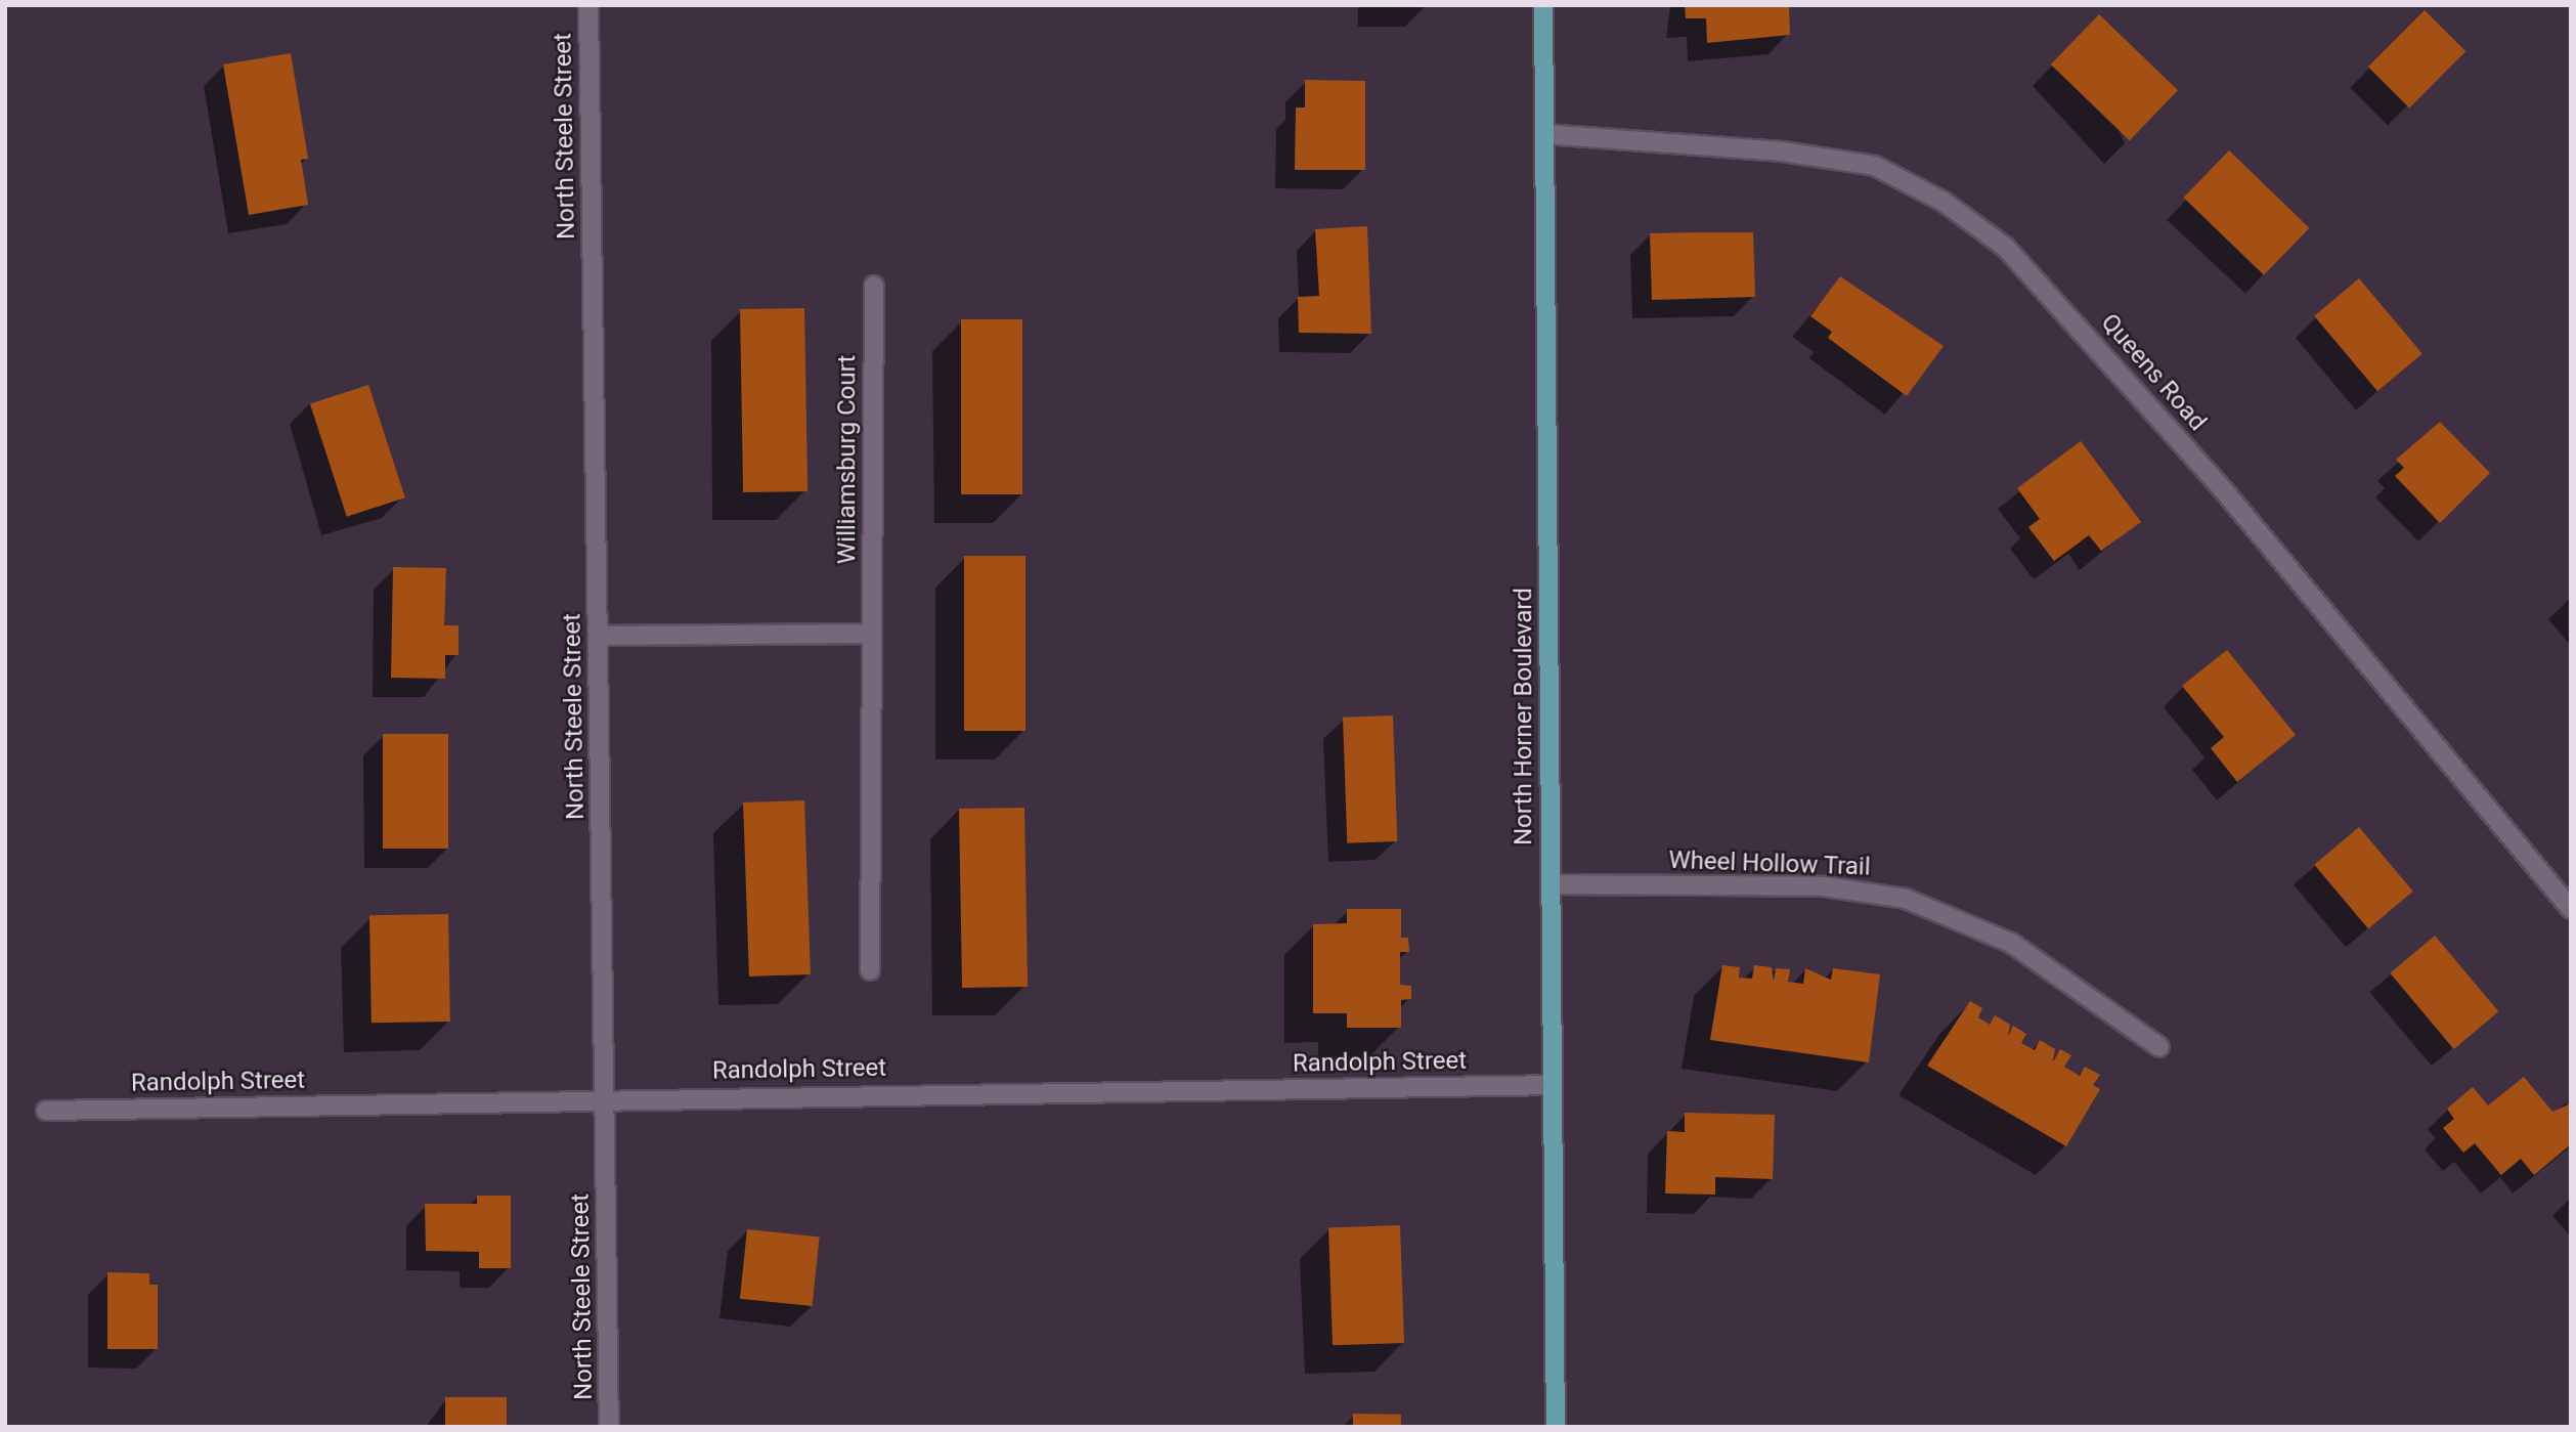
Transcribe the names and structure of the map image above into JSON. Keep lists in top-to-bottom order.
{
  "streets": {
    "main road": ["North Horner Boulevard"],
    "street": [
      "North Steele Street",
      "Queens Road",
      "Williamsburg Court",
      "Wheel Hollow Trail",
      "Randolph Street"
    ]
  },
  "crossings": [
    ["North Steele Street", "Randolph Street"],
    ["Queens Road", "North Horner Boulevard"],
    ["North Horner Boulevard", "Wheel Hollow Trail"],
    ["North Horner Boulevard", "Randolph Street"]
  ]
}
